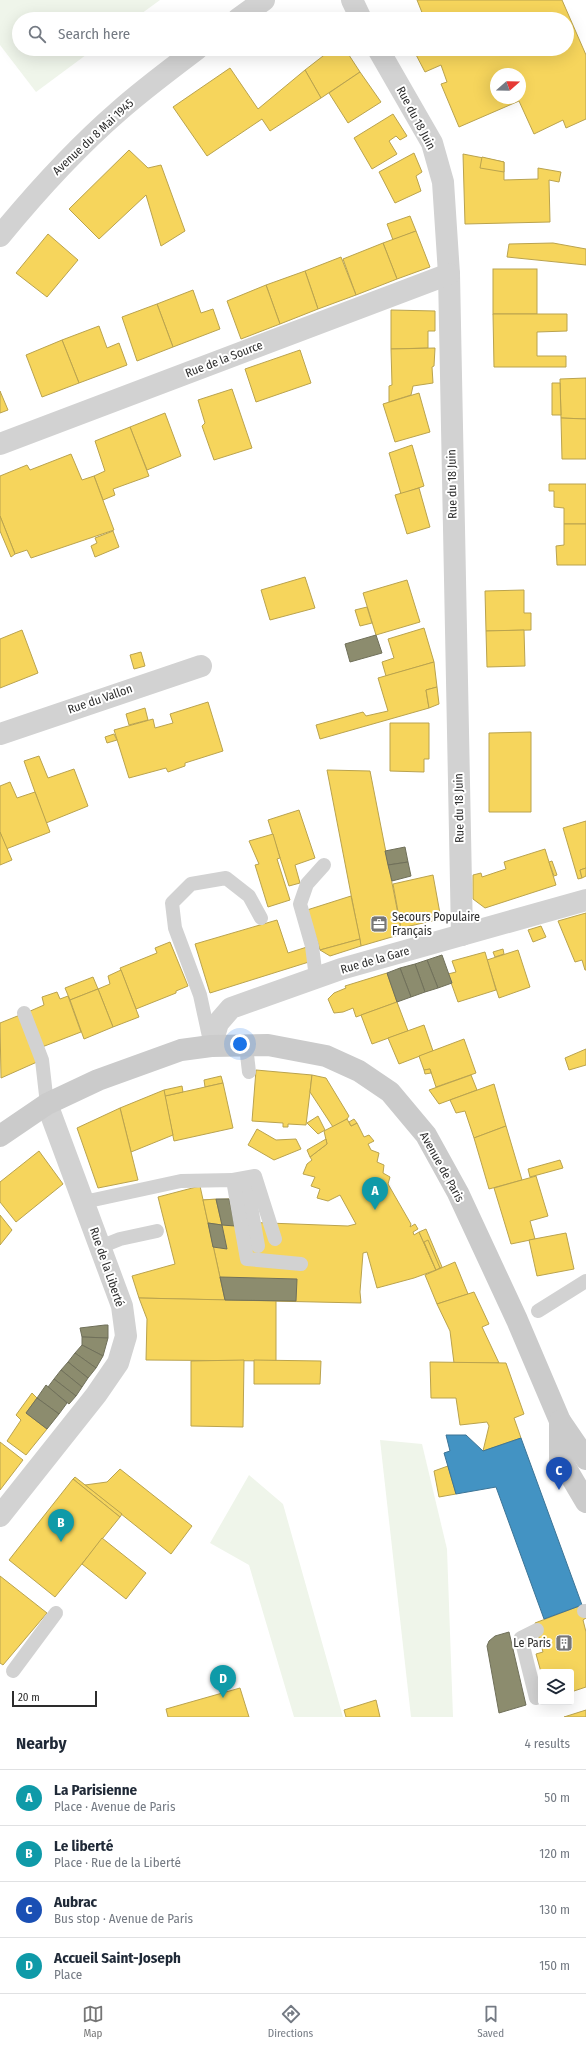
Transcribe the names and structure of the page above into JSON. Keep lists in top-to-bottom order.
{
  "streets": {
    "main road": ["Avenue de Paris"],
    "street": [
      "Rue du 18 Juin",
      "Avenue du 8 Mai 1945",
      "Rue de la Source",
      "Rue du Vallon",
      "Rue de la Gare",
      "Rue de la Liberté"
    ]
  },
  "crossings": [
    ["Rue du 18 Juin", "Rue de la Source"],
    ["Rue du 18 Juin", "Rue de la Gare"],
    ["Rue de la Gare", "Avenue de Paris"],
    ["Avenue de Paris", "Rue de la Liberté"]
  ],
  "places": {
    "office": ["Secours Populaire Français"],
    "building": ["Le Paris"]
  },
  "scale_bar": "20 m",
  "north": "right",
  "page": {
    "search": "Search here",
    "pins": [
      "A",
      "C",
      "B",
      "D"
    ],
    "scale": "20 m",
    "heading": ["Nearby", "4 results"],
    "list": [
      {
        "mark": "A",
        "name": "La Parisienne",
        "note": "Place · Avenue de Paris",
        "value": "50 m"
      },
      {
        "mark": "B",
        "name": "Le liberté",
        "note": "Place · Rue de la Liberté",
        "value": "120 m"
      },
      {
        "mark": "C",
        "name": "Aubrac",
        "note": "Bus stop · Avenue de Paris",
        "value": "130 m"
      },
      {
        "mark": "D",
        "name": "Accueil Saint-Joseph",
        "note": "Place",
        "value": "150 m"
      }
    ],
    "nav": ["Map", "Directions", "Saved"]
  }
}
